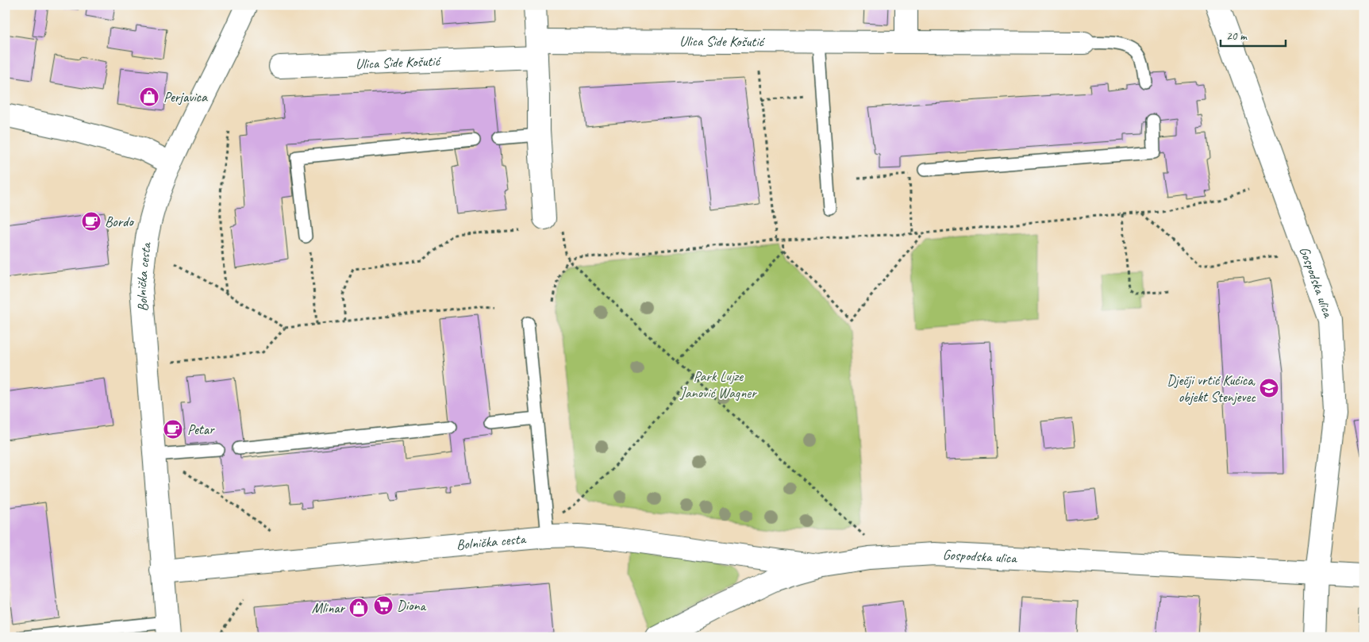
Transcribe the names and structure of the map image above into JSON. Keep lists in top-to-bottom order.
{
  "streets": {
    "street": ["Ulica Side Košutić", "Bolnička cesta", "Gospodska ulica"]
  },
  "crossings": [
    ["Bolnička cesta", "Gospodska ulica"]
  ],
  "parks": ["Park Lujze Janović Wagner"],
  "places": {
    "shop": ["Perjavica", "Mlinar"],
    "cafe": ["Bordo", "Petar"],
    "school or university": ["Dječji vrtić Kućica, objekt Stenjevec"],
    "supermarket": ["Diona"]
  },
  "scale_bar": "20 m"
}
